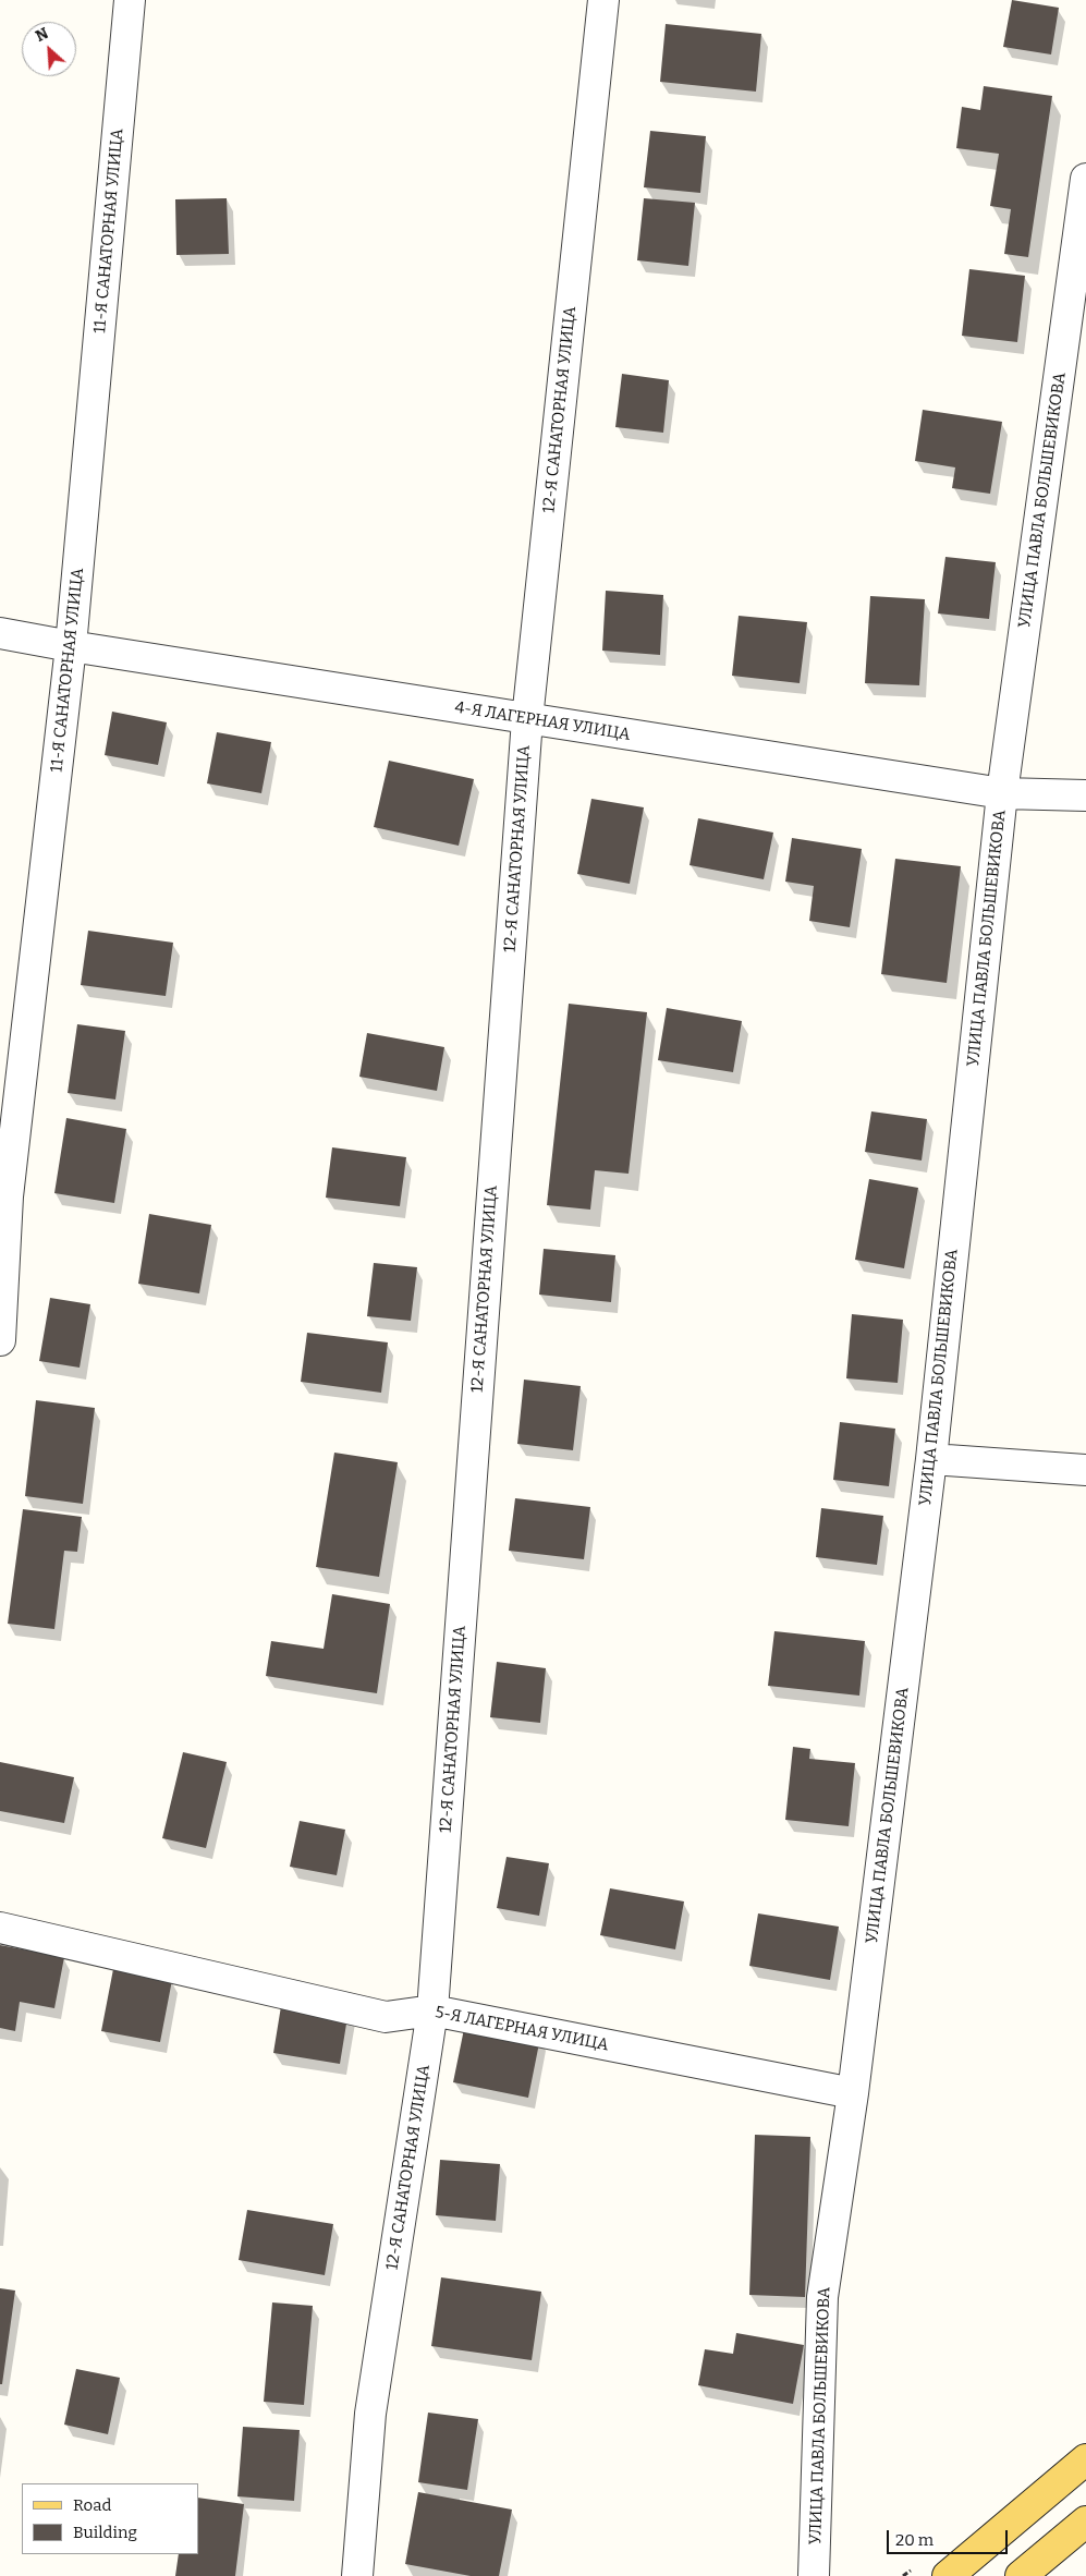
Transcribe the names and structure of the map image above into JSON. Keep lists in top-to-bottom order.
{
  "streets": {
    "street": [
      "11-Я САНАТОРНАЯ УЛИЦА",
      "12-Я САНАТОРНАЯ УЛИЦА",
      "УЛИЦА ПАВЛА БОЛЬШЕВИКОВА",
      "4-Я ЛАГЕРНАЯ УЛИЦА",
      "5-Я ЛАГЕРНАЯ УЛИЦА"
    ]
  },
  "crossings": [
    ["11-Я САНАТОРНАЯ УЛИЦА", "4-Я ЛАГЕРНАЯ УЛИЦА"],
    ["12-Я САНАТОРНАЯ УЛИЦА", "4-Я ЛАГЕРНАЯ УЛИЦА"],
    ["12-Я САНАТОРНАЯ УЛИЦА", "5-Я ЛАГЕРНАЯ УЛИЦА"],
    ["УЛИЦА ПАВЛА БОЛЬШЕВИКОВА", "4-Я ЛАГЕРНАЯ УЛИЦА"],
    ["УЛИЦА ПАВЛА БОЛЬШЕВИКОВА", "5-Я ЛАГЕРНАЯ УЛИЦА"]
  ],
  "legend": ["Road", "Building"],
  "scale_bar": "20 m",
  "north": "top left"
}
